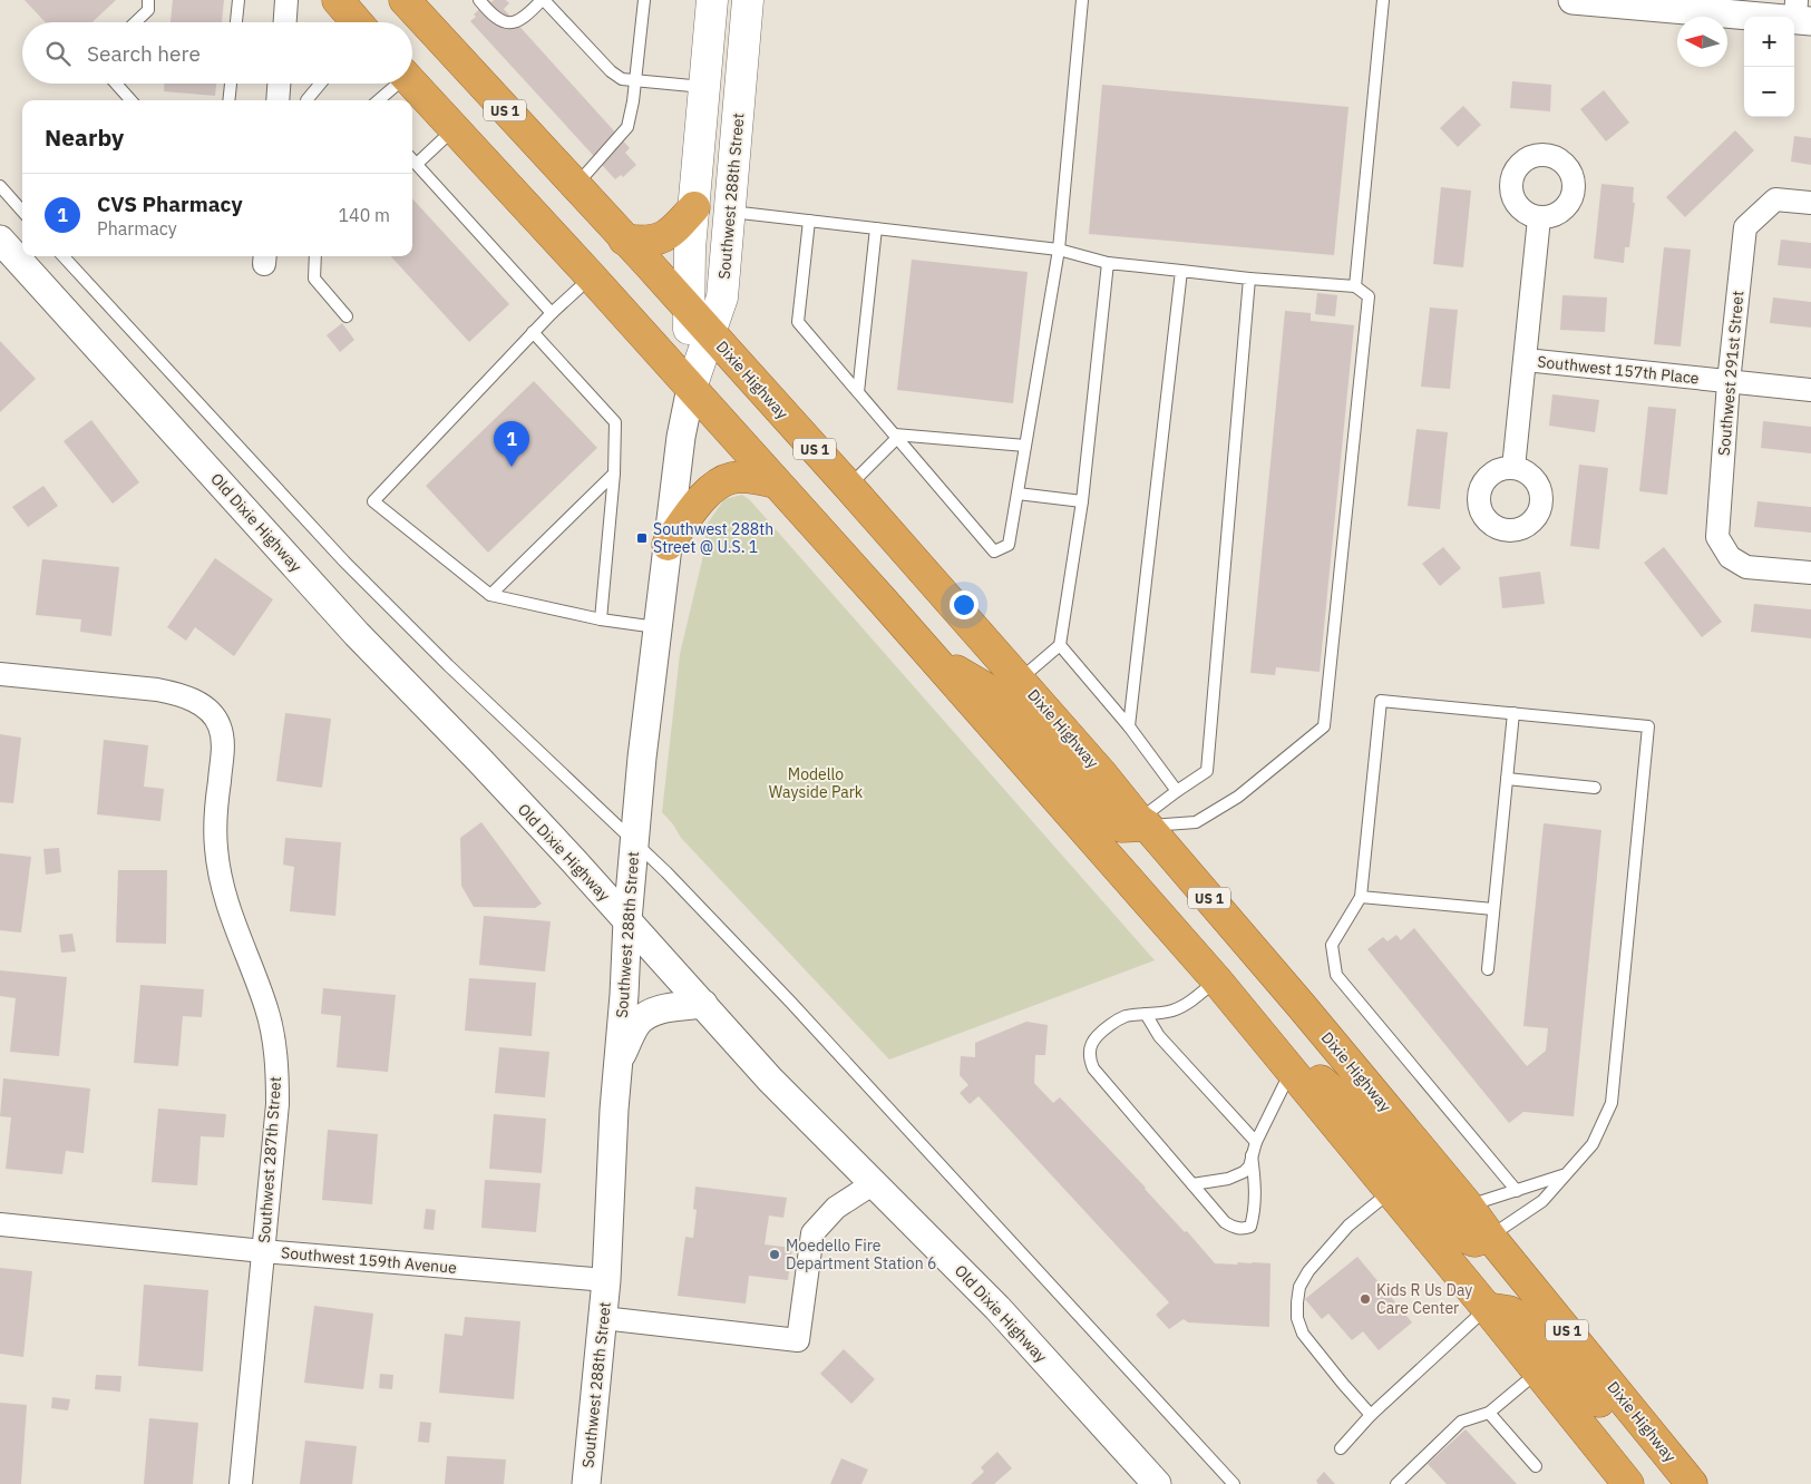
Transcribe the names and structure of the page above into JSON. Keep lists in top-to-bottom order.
{
  "streets": {
    "highway": ["US 1", "Dixie Highway"],
    "main road": ["Southwest 288th Street"],
    "street": [
      "Southwest 157th Place",
      "Southwest 291st Street",
      "Old Dixie Highway",
      "Southwest 287th Street",
      "Southwest 159th Avenue"
    ]
  },
  "crossings": [
    ["Southwest 288th Street", "Dixie Highway"],
    ["Southwest 288th Street", "Old Dixie Highway"],
    ["Southwest 288th Street", "Southwest 159th Avenue"],
    ["Southwest 157th Place", "Southwest 291st Street"],
    ["Southwest 287th Street", "Southwest 159th Avenue"]
  ],
  "parks": ["Modello Wayside Park"],
  "places": {
    "transit": ["Southwest 288th Street @ U.S. 1"],
    "other": ["Moedello Fire Department Station 6", "Kids R Us Day Care Center"]
  },
  "north": "left",
  "page": {
    "map_buttons": ["+", "−"],
    "search": "Search here",
    "heading": "Nearby",
    "list": [
      {
        "mark": "1",
        "name": "CVS Pharmacy",
        "note": "Pharmacy",
        "value": "140 m"
      }
    ],
    "pins": "1"
  }
}
